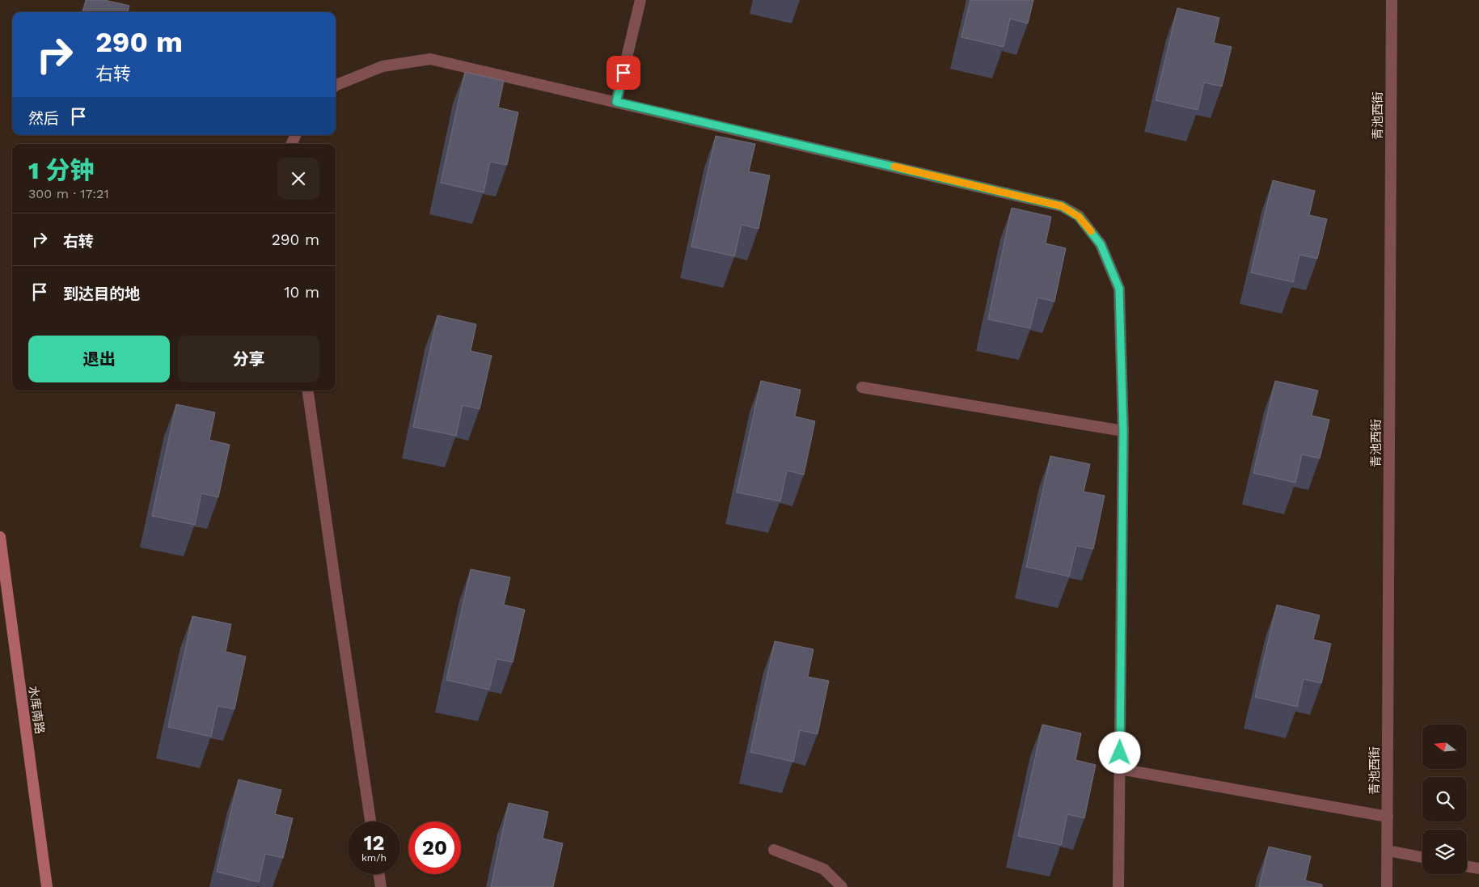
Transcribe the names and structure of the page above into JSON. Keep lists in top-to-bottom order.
{
  "streets": {
    "main road": ["水库南路"],
    "street": ["青池西街"]
  },
  "north": "left",
  "page": {
    "turn": ["290 m", "右转"],
    "then": "然后",
    "heading": ["1 分钟", "300 m · 17:21"],
    "list": [
      {
        "name": "右转",
        "value": "290 m"
      },
      {
        "name": "到达目的地",
        "value": "10 m"
      }
    ],
    "buttons": ["退出", "分享"],
    "speed": "12 km/h",
    "limit": "20"
  }
}
